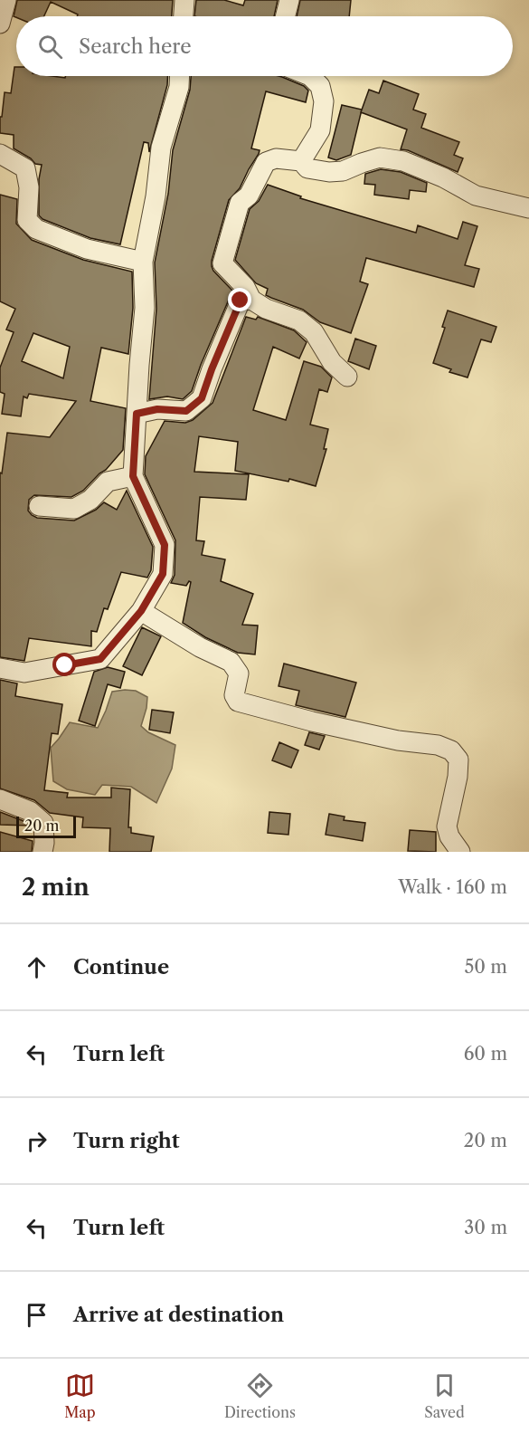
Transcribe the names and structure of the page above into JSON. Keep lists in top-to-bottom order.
{
  "scale_bar": "20 m",
  "page": {
    "search": "Search here",
    "scale": "20 m",
    "heading": ["2 min", "Walk · 160 m"],
    "list": [
      ["Continue", "50 m"],
      ["Turn left", "60 m"],
      ["Turn right", "20 m"],
      ["Turn left", "30 m"],
      "Arrive at destination"
    ],
    "nav": ["Map", "Directions", "Saved"]
  }
}
